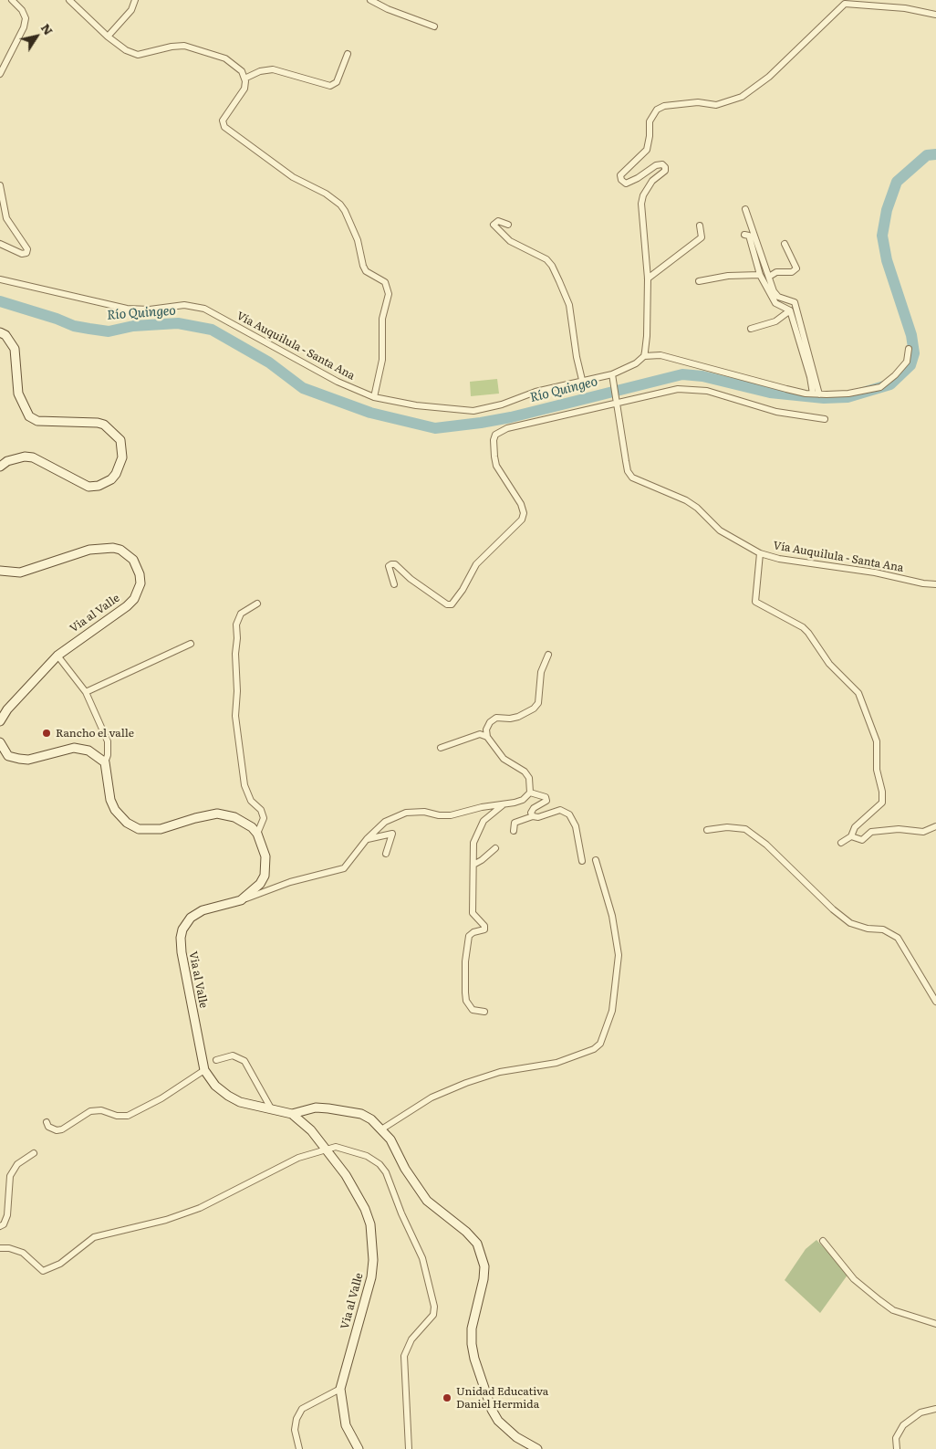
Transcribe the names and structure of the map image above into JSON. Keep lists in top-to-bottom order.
{
  "streets": {
    "main road": ["Via al Valle"],
    "street": ["Vía Auquilula - Santa Ana"]
  },
  "water": ["Río Quingeo"],
  "places": ["Rancho el valle", "Unidad Educativa Daniel Hermida"],
  "north": "top right"
}
